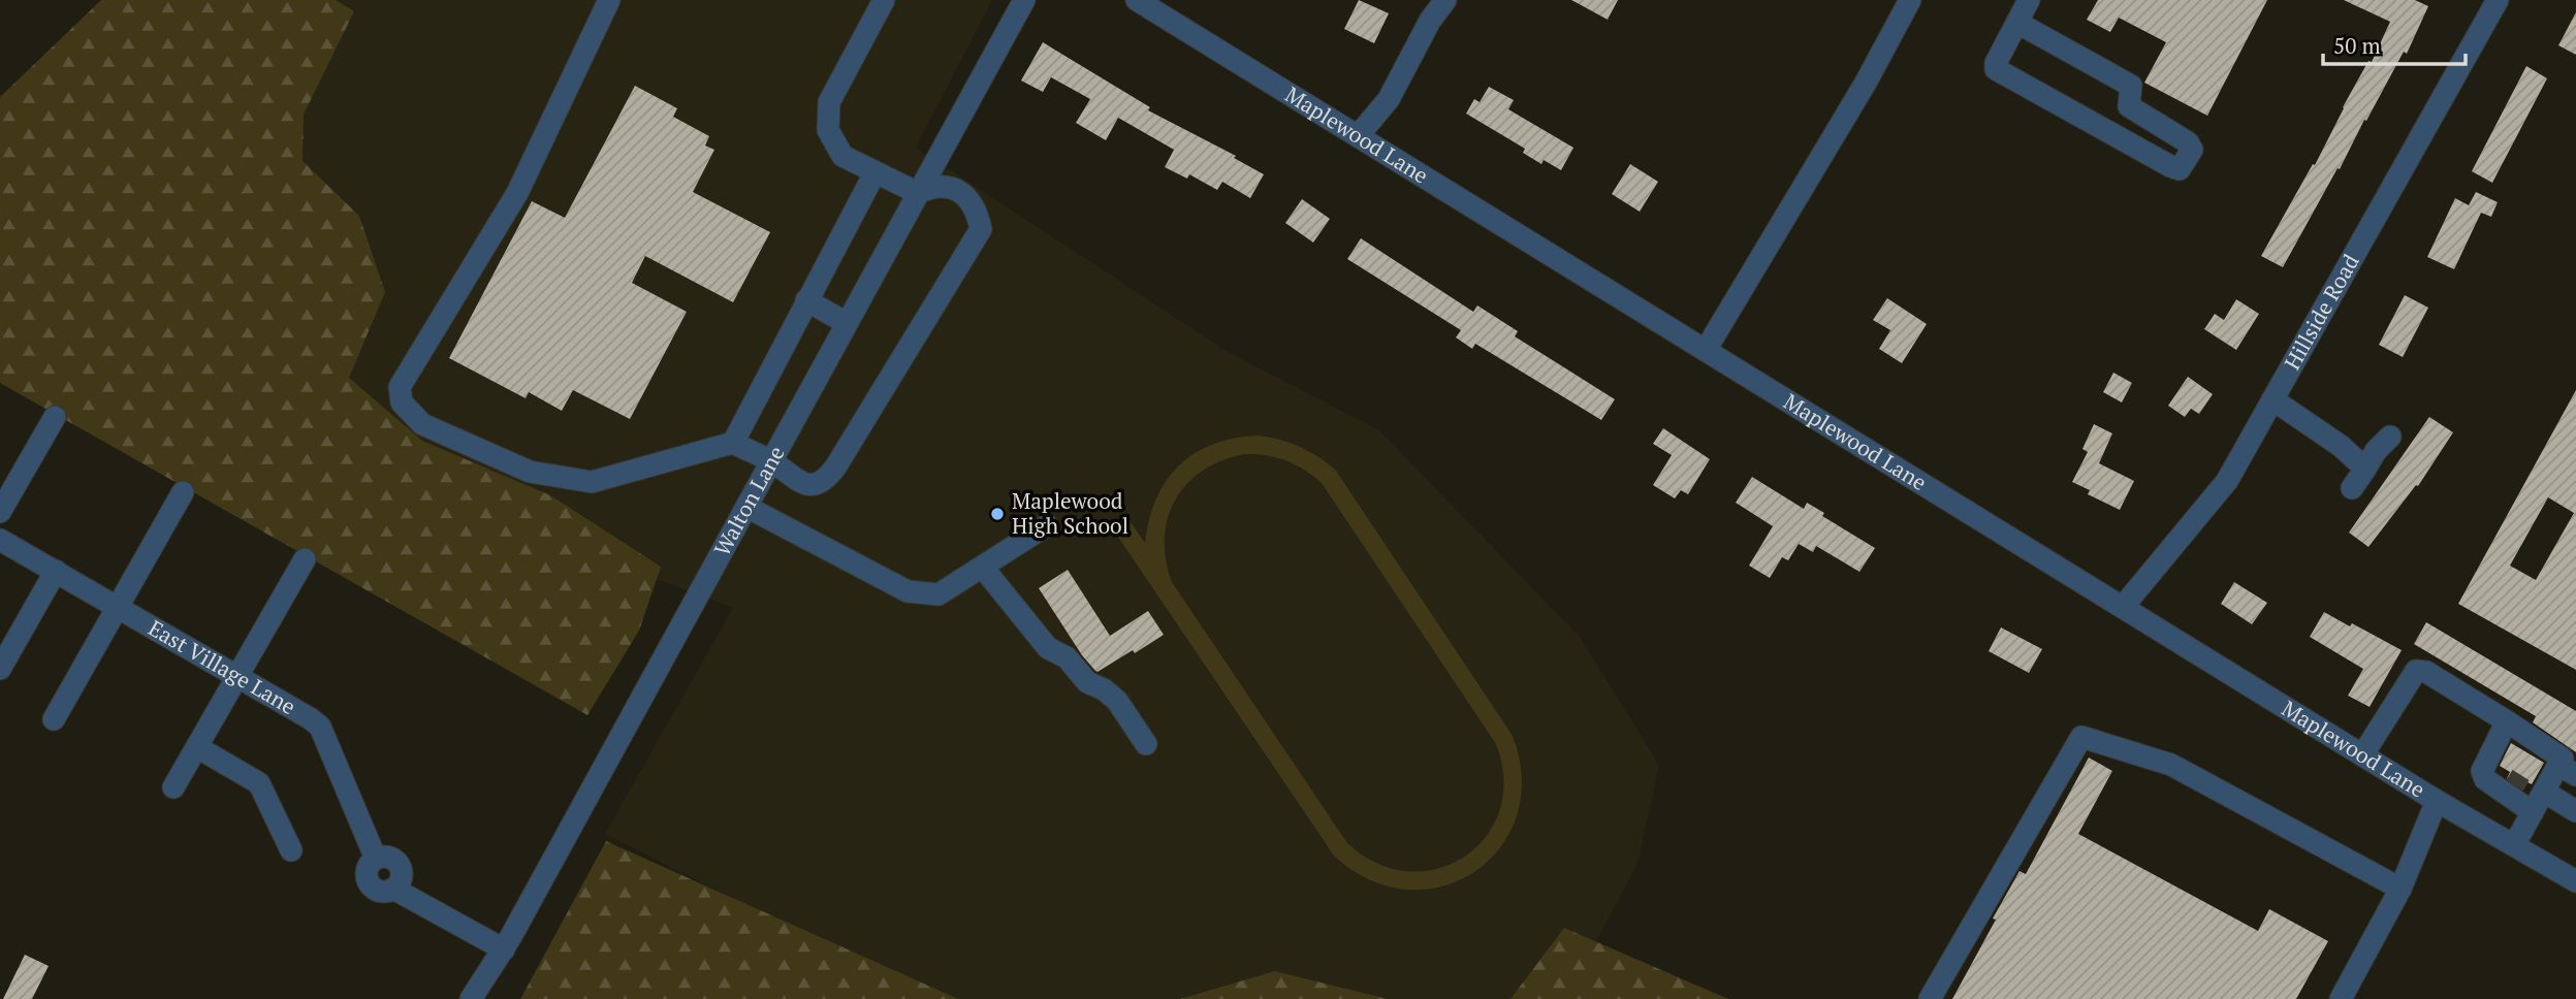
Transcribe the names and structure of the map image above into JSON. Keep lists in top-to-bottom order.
{
  "streets": {
    "street": [
      "Maplewood Lane",
      "Hillside Road",
      "Walton Lane",
      "East Village Lane"
    ]
  },
  "crossings": [
    ["Maplewood Lane", "Hillside Road"],
    ["Walton Lane", "East Village Lane"]
  ],
  "places": ["Maplewood High School"],
  "scale_bar": "50 m"
}
